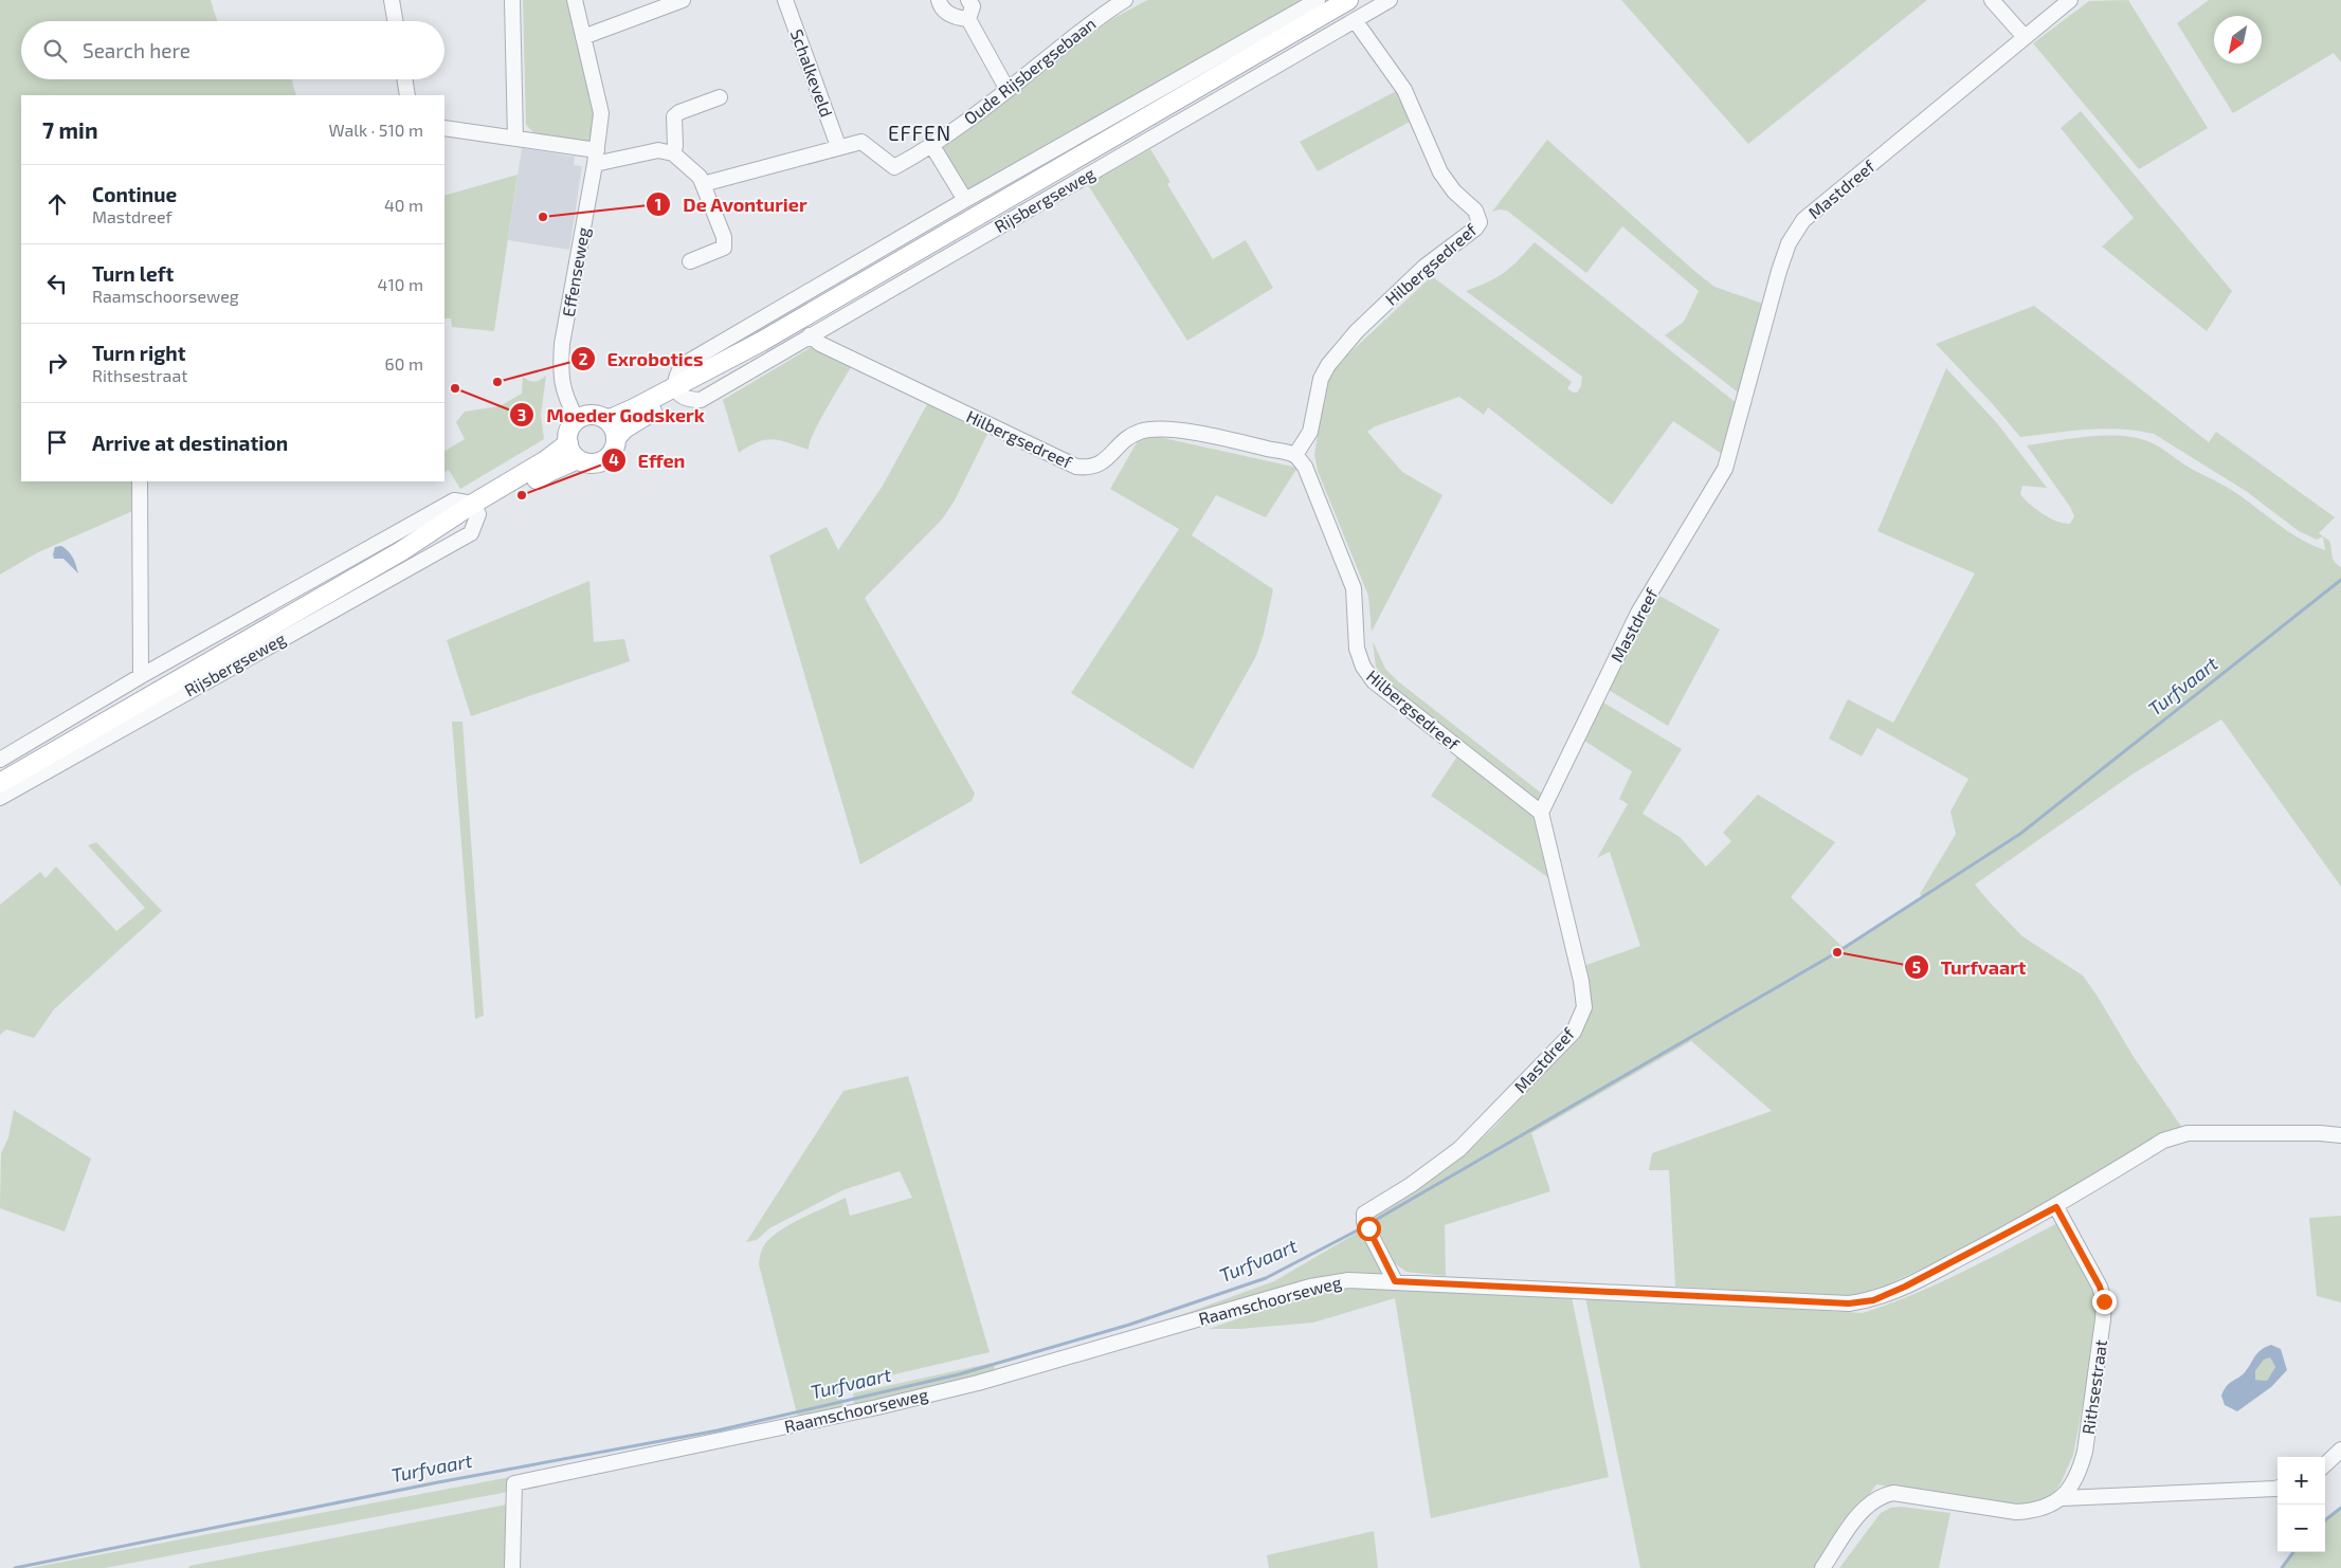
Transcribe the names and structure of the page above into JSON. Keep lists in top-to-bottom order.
{
  "streets": {
    "main road": ["Rijsbergseweg"],
    "street": [
      "Oude Rijsbergsebaan",
      "Schalkeveld",
      "Mastdreef",
      "Hilbergsedreef",
      "Effenseweg",
      "Raamschoorseweg",
      "Rithsestraat"
    ]
  },
  "crossings": [
    ["Oude Rijsbergsebaan", "Schalkeveld"],
    ["Mastdreef", "Hilbergsedreef"],
    ["Mastdreef", "Raamschoorseweg"],
    ["Rijsbergseweg", "Hilbergsedreef"],
    ["Rijsbergseweg", "Effenseweg"],
    ["Raamschoorseweg", "Rithsestraat"]
  ],
  "districts": ["EFFEN"],
  "water": ["Turfvaart"],
  "places": [
    "De Avonturier",
    "Exrobotics",
    "Moeder Godskerk",
    "Effen",
    "Turfvaart"
  ],
  "north": "bottom left",
  "page": {
    "search": "Search here",
    "heading": ["7 min", "Walk · 510 m"],
    "list": [
      ["Continue", "Mastdreef", "40 m"],
      ["Turn left", "Raamschoorseweg", "410 m"],
      ["Turn right", "Rithsestraat", "60 m"],
      "Arrive at destination"
    ],
    "map_buttons": ["+", "−"]
  }
}
